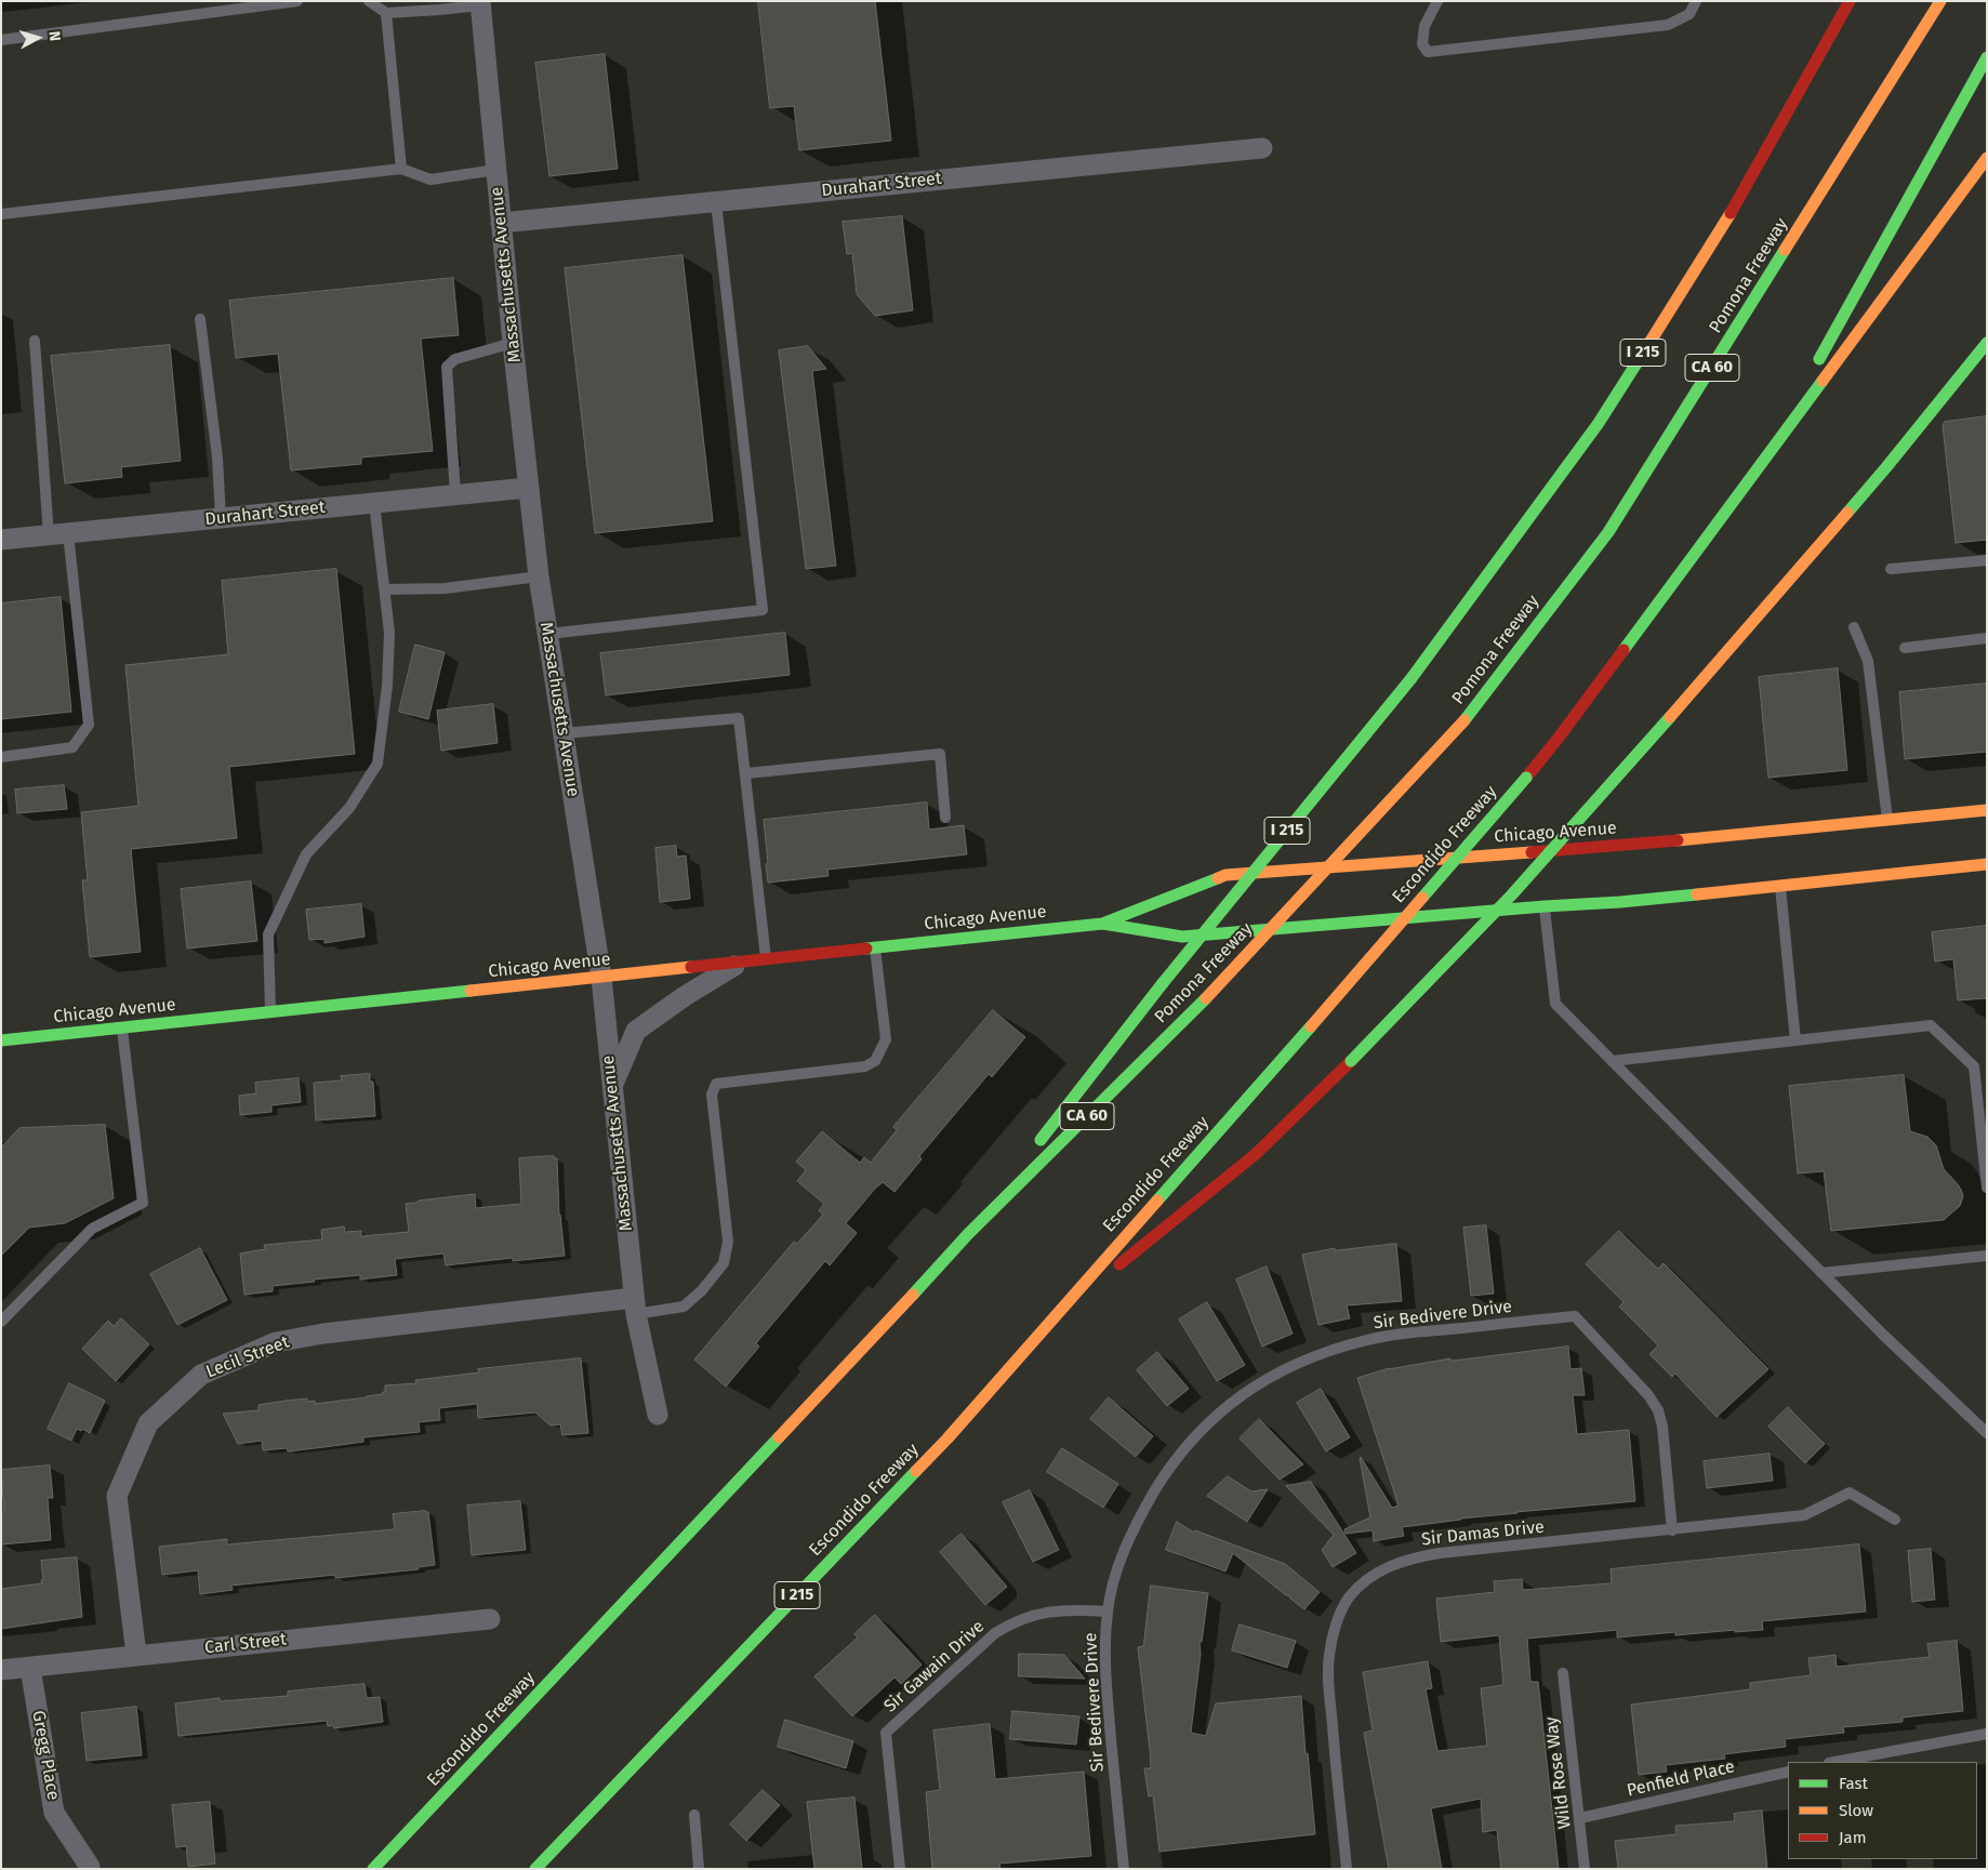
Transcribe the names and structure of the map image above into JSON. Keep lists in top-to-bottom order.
{
  "streets": {
    "main road": [
      "Pomona Freeway",
      "I 215",
      "CA 60",
      "Chicago Avenue",
      "Escondido Freeway"
    ],
    "street": [
      "Durahart Street",
      "Massachusetts Avenue",
      "Lecil Street",
      "Carl Street",
      "Gregg Place"
    ],
    "lane": [
      "Sir Bedivere Drive",
      "Sir Damas Drive",
      "Sir Gawain Drive",
      "Wild Rose Way",
      "Penfield Place"
    ]
  },
  "crossings": [
    ["Durahart Street", "Massachusetts Avenue"],
    ["Massachusetts Avenue", "Chicago Avenue"],
    ["Massachusetts Avenue", "Lecil Street"],
    ["Pomona Freeway", "I 215"],
    ["Pomona Freeway", "Escondido Freeway"],
    ["I 215", "Escondido Freeway"],
    ["Sir Bedivere Drive", "Sir Damas Drive"],
    ["Sir Bedivere Drive", "Sir Gawain Drive"],
    ["Lecil Street", "Carl Street"],
    ["Carl Street", "Gregg Place"],
    ["Wild Rose Way", "Penfield Place"]
  ],
  "legend": ["Fast", "Slow", "Jam"],
  "north": "right"
}
